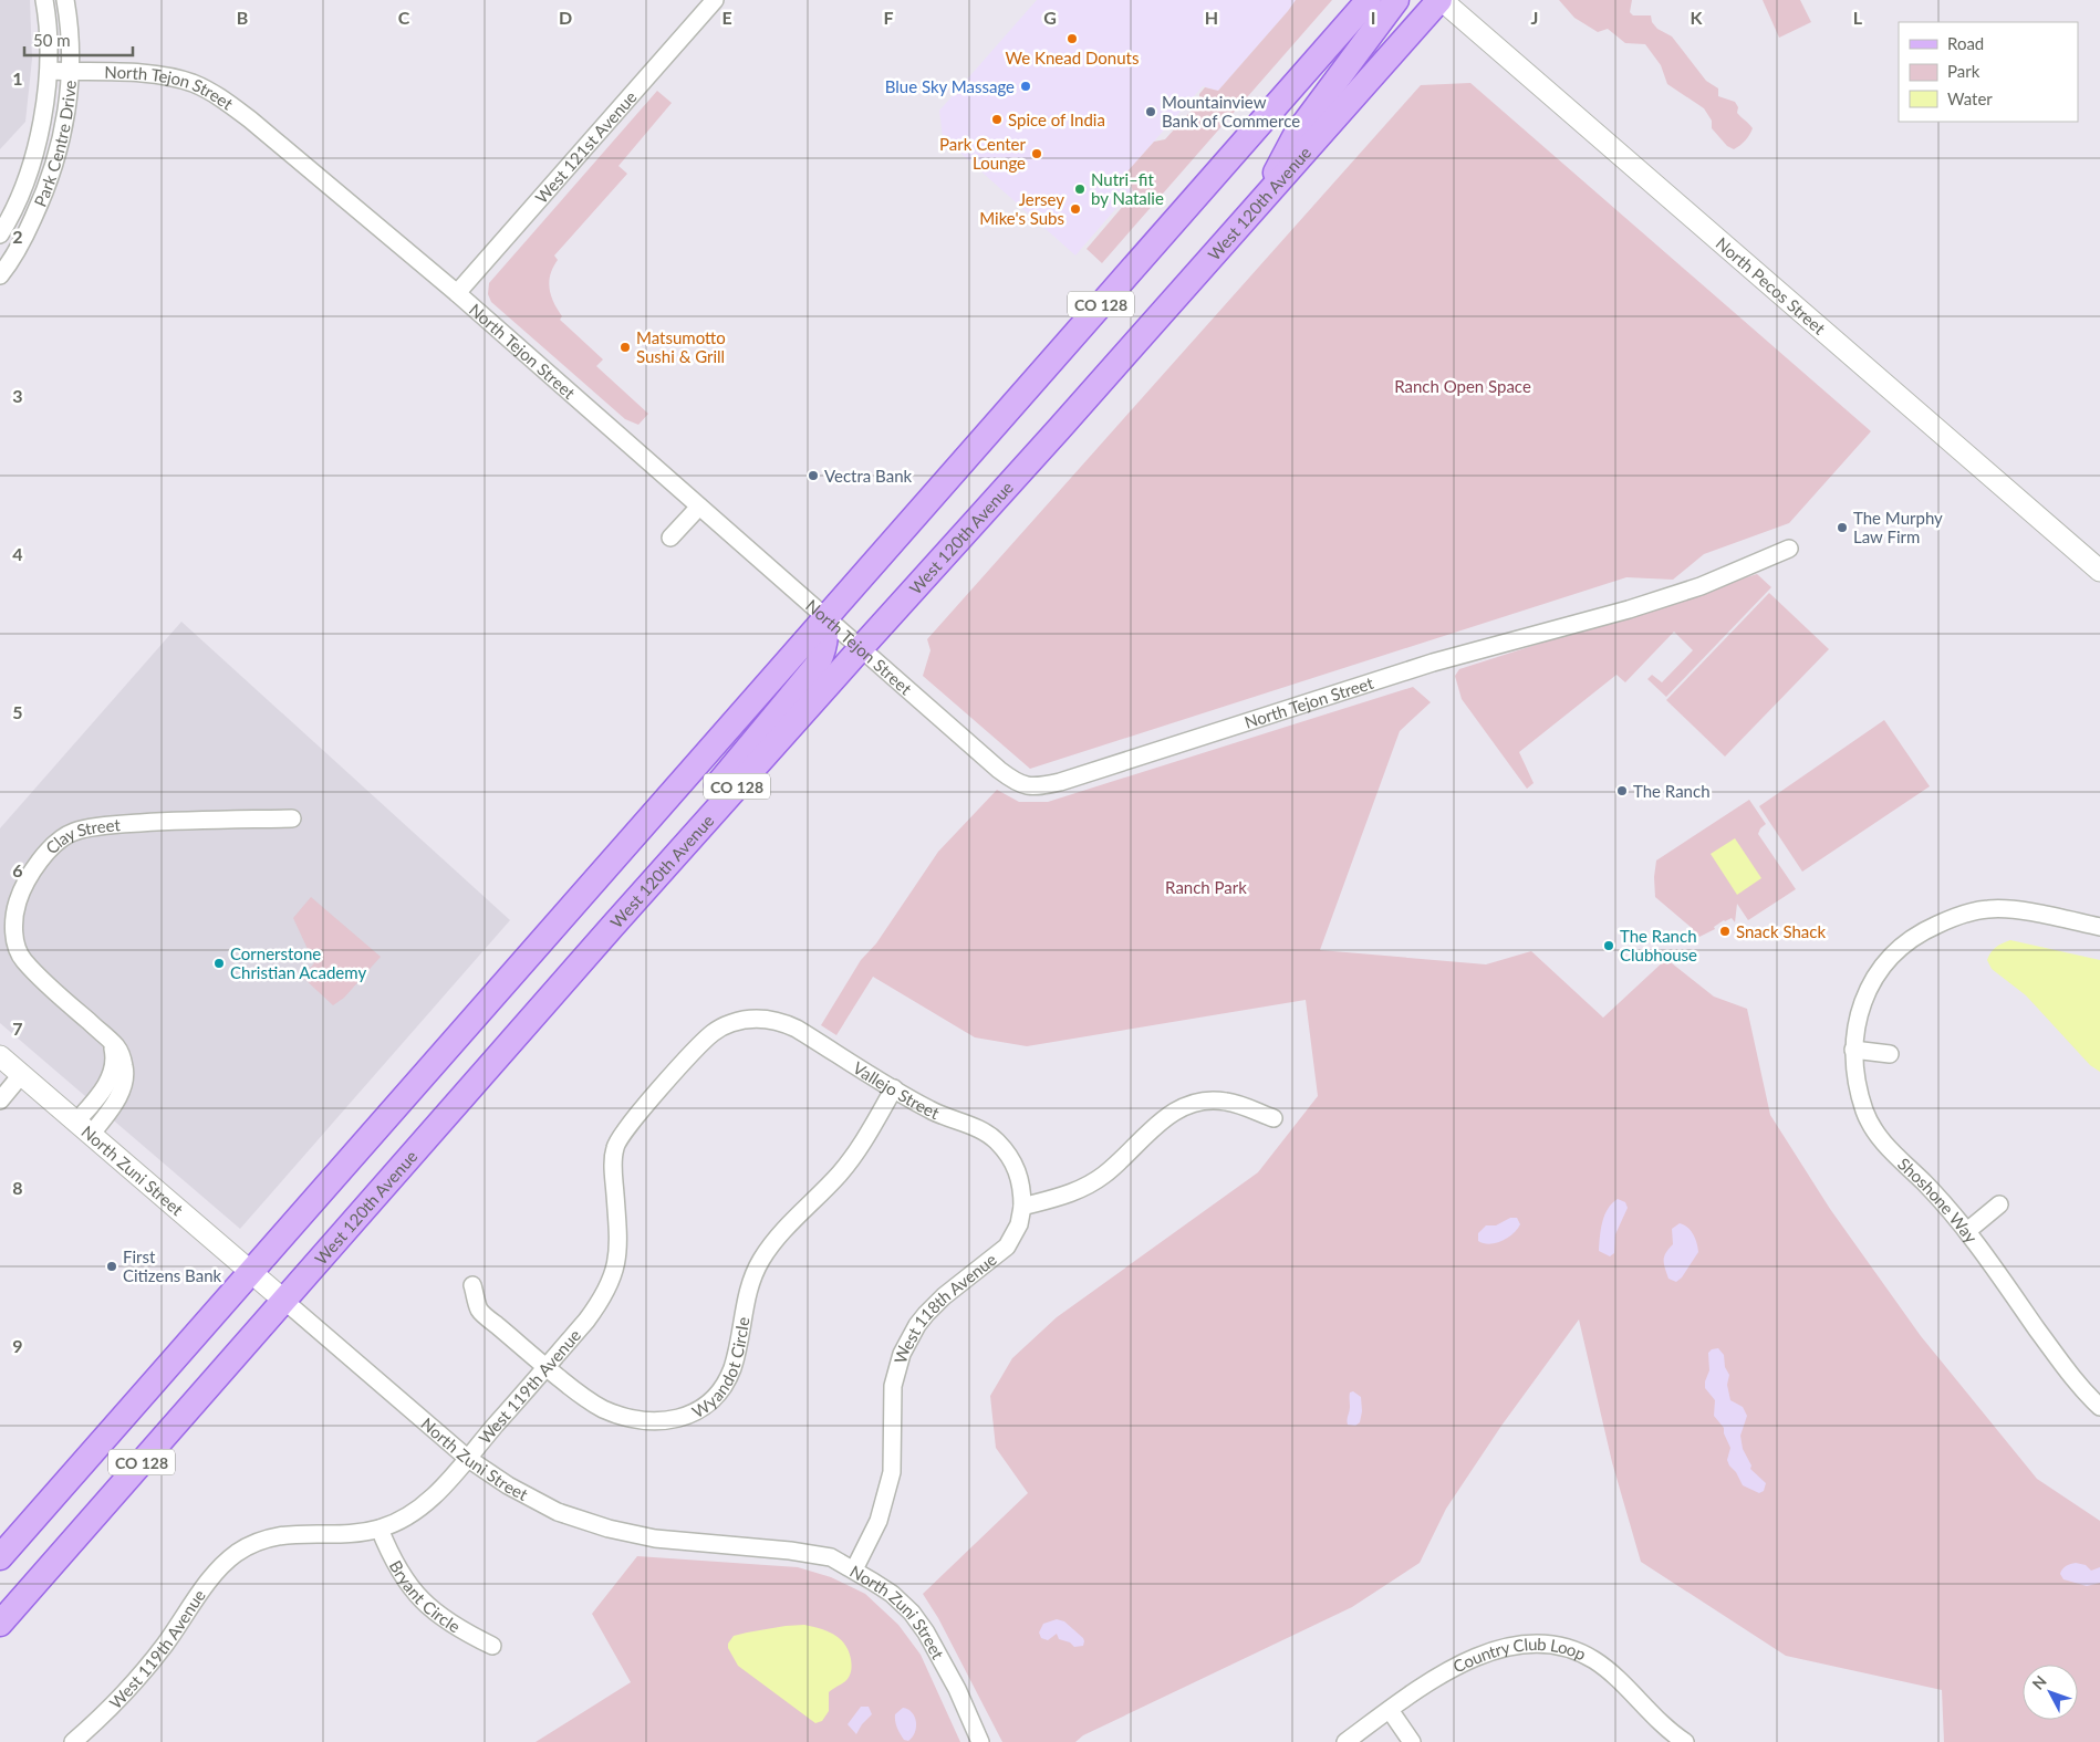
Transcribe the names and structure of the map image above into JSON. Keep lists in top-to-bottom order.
{
  "streets": {
    "main road": ["West 120th Avenue", "CO 128"],
    "street": [
      "North Tejon Street",
      "Park Centre Drive",
      "West 121st Avenue",
      "North Pecos Street",
      "Clay Street",
      "Vallejo Street",
      "North Zuni Street",
      "Shoshone Way",
      "West 118th Avenue",
      "Wyandot Circle",
      "West 119th Avenue",
      "Bryant Circle",
      "Country Club Loop"
    ]
  },
  "crossings": [
    ["North Tejon Street", "Park Centre Drive"],
    ["North Tejon Street", "West 121st Avenue"],
    ["North Tejon Street", "West 120th Avenue"],
    ["North Tejon Street", "CO 128"],
    ["West 120th Avenue", "North Pecos Street"],
    ["West 120th Avenue", "North Zuni Street"],
    ["CO 128", "North Zuni Street"],
    ["Clay Street", "North Zuni Street"],
    ["Vallejo Street", "West 118th Avenue"],
    ["Vallejo Street", "Wyandot Circle"],
    ["Vallejo Street", "West 119th Avenue"],
    ["North Zuni Street", "West 118th Avenue"],
    ["North Zuni Street", "West 119th Avenue"],
    ["Wyandot Circle", "West 119th Avenue"],
    ["West 119th Avenue", "Bryant Circle"]
  ],
  "parks": ["Ranch Open Space", "Ranch Park"],
  "places": [
    "We Knead Donuts",
    "Blue Sky Massage",
    "Mountainview Bank of Commerce",
    "Spice of India",
    "Park Center Lounge",
    "Nutri–fit by Natalie",
    "Jersey Mike's Subs",
    "Matsumotto Sushi & Grill",
    "Vectra Bank",
    "The Murphy Law Firm",
    "The Ranch",
    "Snack Shack",
    "The Ranch Clubhouse",
    "Cornerstone Christian Academy",
    "First Citizens Bank"
  ],
  "legend": ["Road", "Park", "Water"],
  "scale_bar": "50 m",
  "north": "top left",
  "grid": {
    "columns": [
      "B",
      "C",
      "D",
      "E",
      "F",
      "G",
      "H",
      "I",
      "J",
      "K",
      "L"
    ],
    "rows": [
      "1",
      "2",
      "3",
      "4",
      "5",
      "6",
      "7",
      "8",
      "9"
    ]
  }
}
